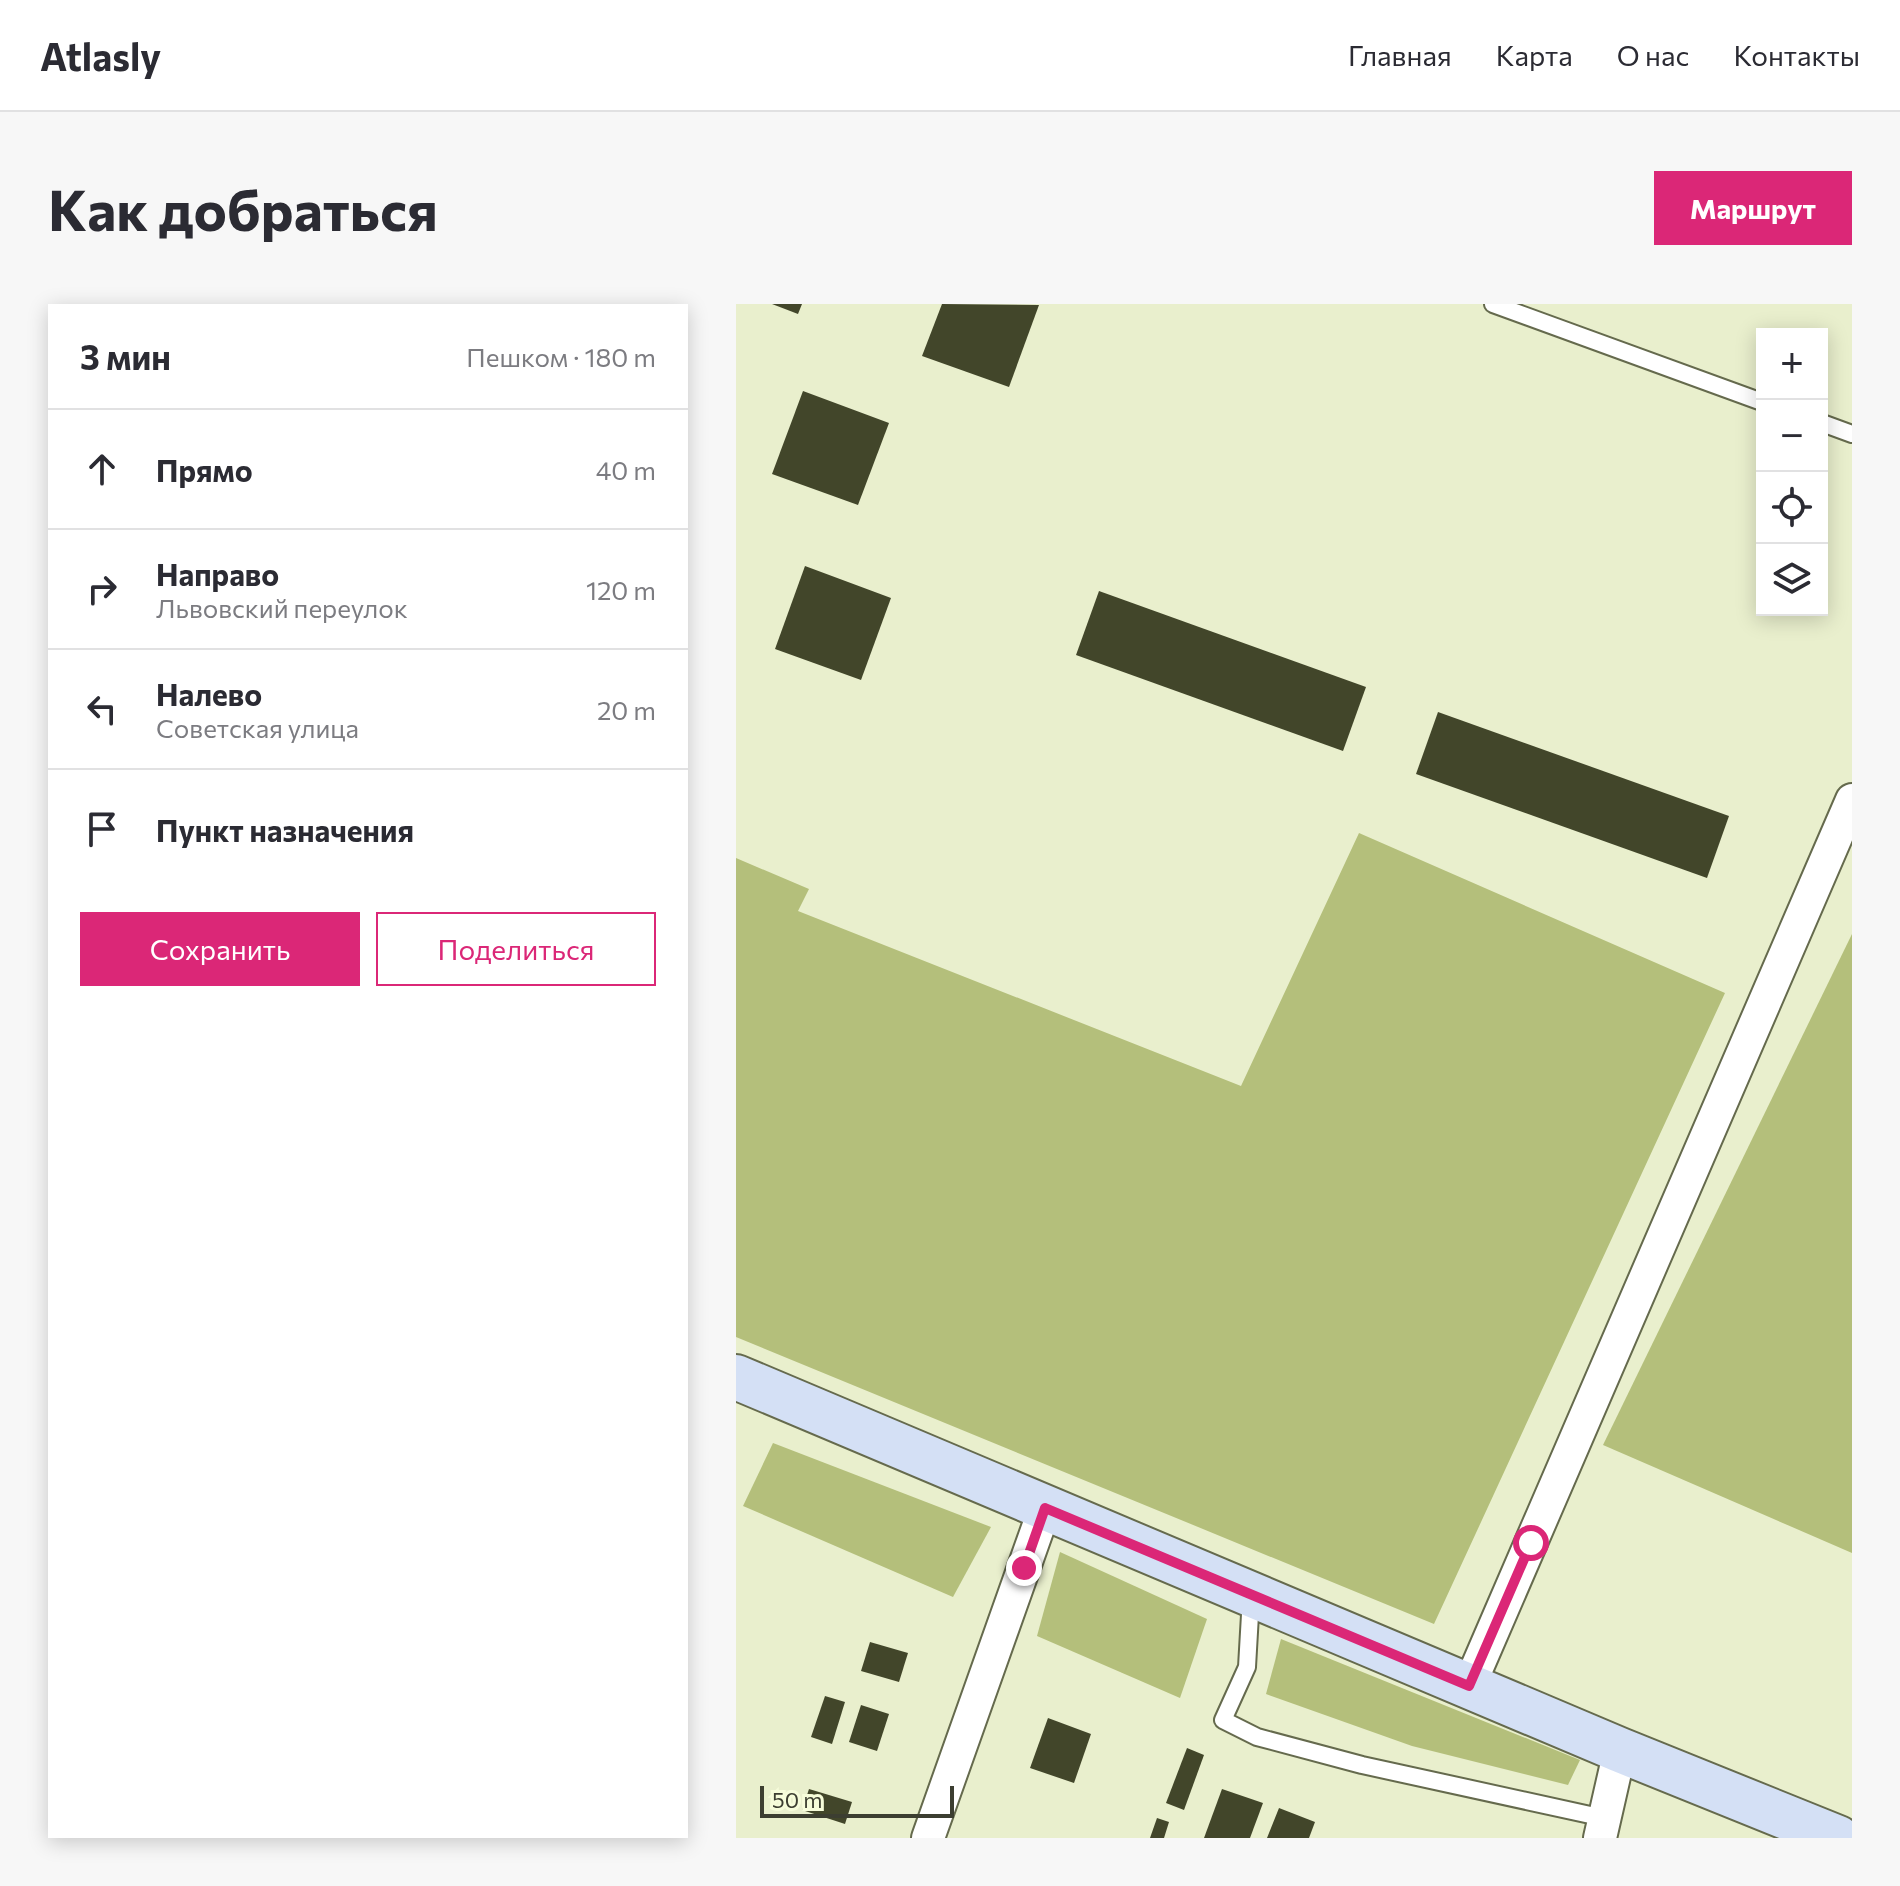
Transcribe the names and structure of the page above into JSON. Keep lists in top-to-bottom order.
{
  "scale_bar": "50 m",
  "page": {
    "header": "Atlasly",
    "nav": [
      "Главная",
      "Карта",
      "О нас",
      "Контакты"
    ],
    "buttons": [
      "Маршрут",
      ["Сохранить", "Поделиться"]
    ],
    "title": "Как добраться",
    "heading": ["3 мин", "Пешком · 180 m"],
    "map_buttons": ["+", "−"],
    "list": [
      ["Прямо", "40 m"],
      ["Направо", "Львовский переулок", "120 m"],
      ["Налево", "Советская улица", "20 m"],
      "Пункт назначения"
    ],
    "scale": "50 m"
  }
}
